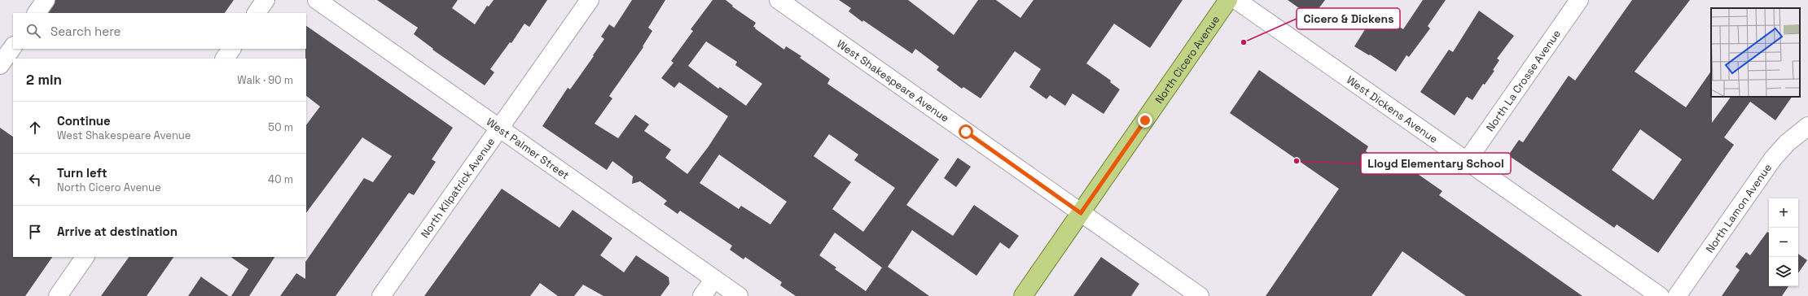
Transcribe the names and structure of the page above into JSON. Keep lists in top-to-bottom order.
{
  "streets": {
    "main road": ["North Cicero Avenue"],
    "street": [
      "West Shakespeare Avenue",
      "North La Crosse Avenue",
      "West Dickens Avenue",
      "West Palmer Street",
      "North Kilpatrick Avenue",
      "North Lamon Avenue"
    ]
  },
  "crossings": [
    ["North Cicero Avenue", "West Shakespeare Avenue"],
    ["North La Crosse Avenue", "West Dickens Avenue"],
    ["West Palmer Street", "North Kilpatrick Avenue"]
  ],
  "places": ["Cicero & Dickens", "Lloyd Elementary School"],
  "page": {
    "search": "Search here",
    "heading": ["2 min", "Walk · 90 m"],
    "list": [
      ["Continue", "West Shakespeare Avenue", "50 m"],
      ["Turn left", "North Cicero Avenue", "40 m"],
      "Arrive at destination"
    ],
    "map_buttons": ["+", "−"]
  }
}
